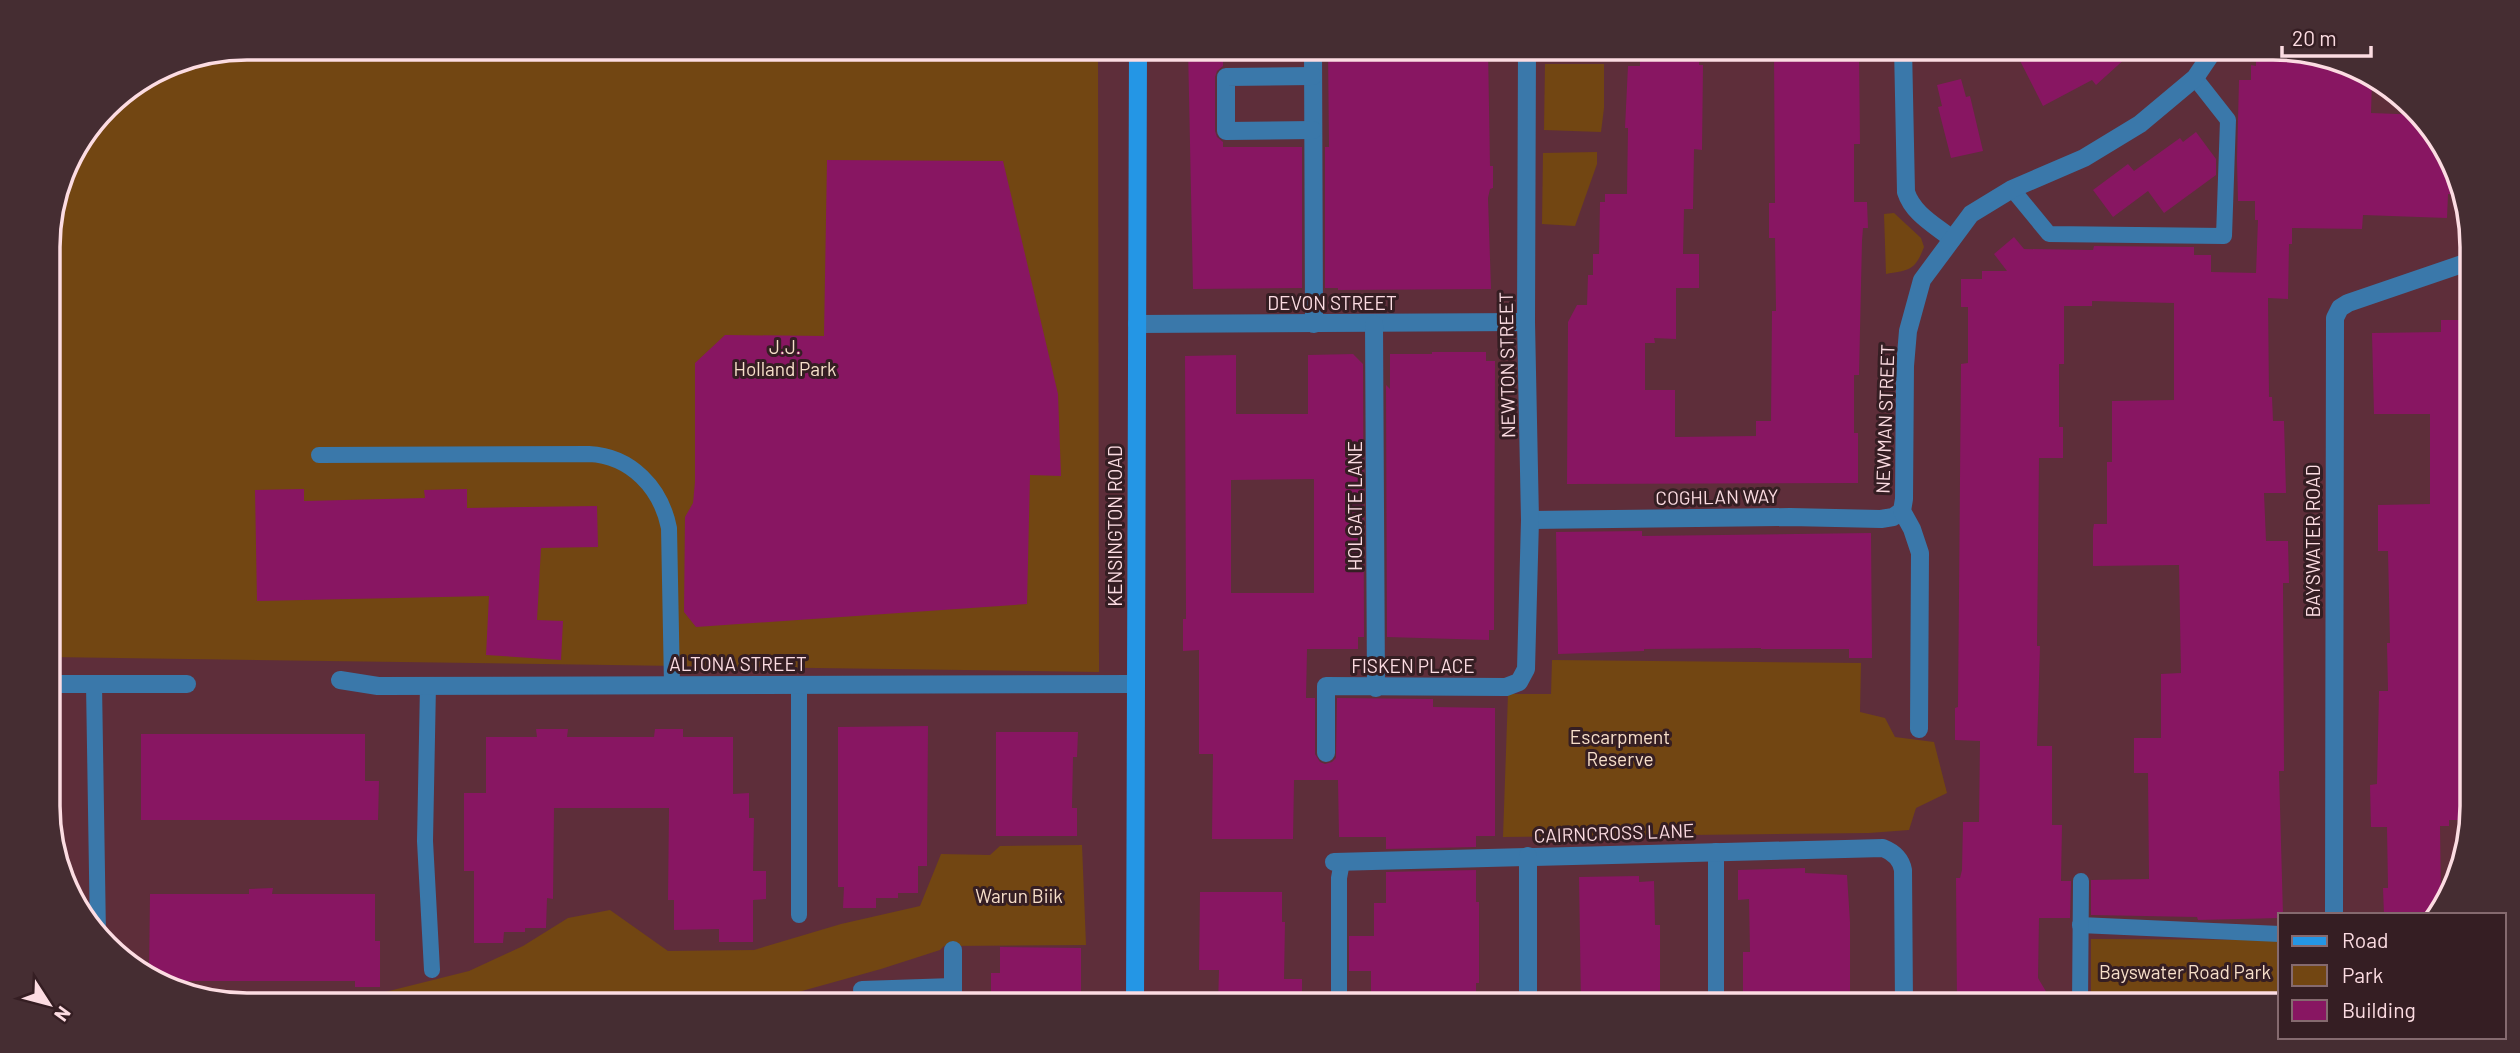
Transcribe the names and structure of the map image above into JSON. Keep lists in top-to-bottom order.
{
  "streets": {
    "street": [
      "DEVON STREET",
      "NEWTON STREET",
      "NEWMAN STREET",
      "COGHLAN WAY",
      "HOLGATE LANE",
      "KENSINGTON ROAD",
      "BAYSWATER ROAD",
      "ALTONA STREET",
      "FISKEN PLACE",
      "CAIRNCROSS LANE"
    ]
  },
  "crossings": [
    ["DEVON STREET", "NEWTON STREET"],
    ["DEVON STREET", "HOLGATE LANE"],
    ["DEVON STREET", "KENSINGTON ROAD"],
    ["NEWTON STREET", "COGHLAN WAY"],
    ["NEWTON STREET", "FISKEN PLACE"],
    ["NEWMAN STREET", "COGHLAN WAY"],
    ["HOLGATE LANE", "FISKEN PLACE"],
    ["KENSINGTON ROAD", "ALTONA STREET"]
  ],
  "parks": [
    "J.J. Holland Park",
    "Escarpment Reserve",
    "Warun Biik",
    "Bayswater Road Park"
  ],
  "legend": ["Road", "Park", "Building"],
  "scale_bar": "20 m",
  "north": "bottom right"
}
